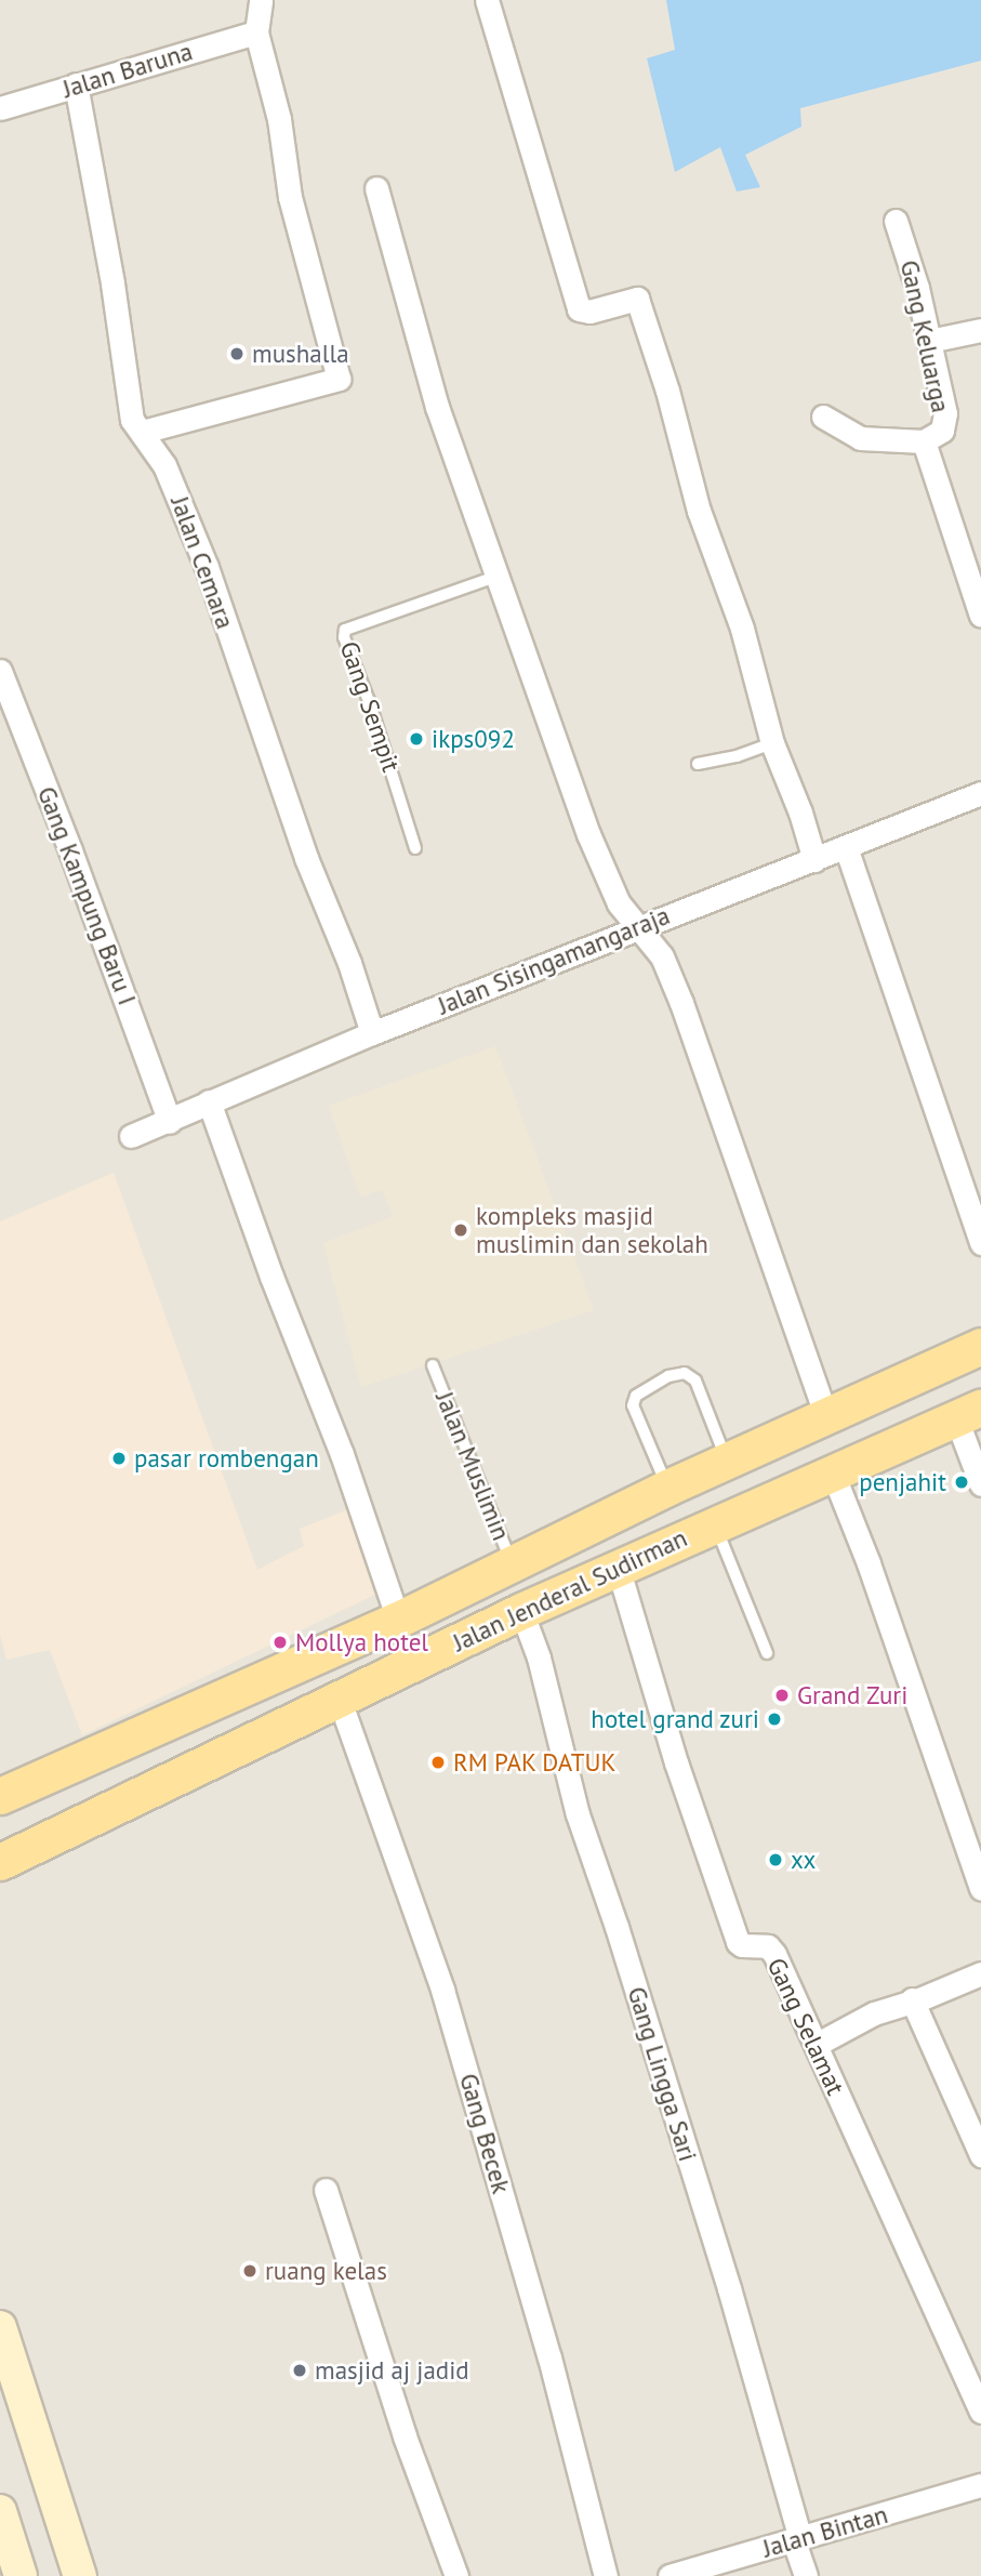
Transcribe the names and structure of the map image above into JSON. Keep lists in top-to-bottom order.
{
  "streets": {
    "main road": ["Jalan Jenderal Sudirman"],
    "street": [
      "Jalan Baruna",
      "Gang Keluarga",
      "Jalan Cemara",
      "Gang Kampung Baru I",
      "Jalan Sisingamangaraja",
      "Gang Selamat",
      "Gang Lingga Sari",
      "Gang Becek",
      "Jalan Bintan"
    ],
    "lane": ["Gang Sempit", "Jalan Muslimin"]
  },
  "crossings": [
    ["Jalan Baruna", "Jalan Cemara"],
    ["Jalan Cemara", "Jalan Sisingamangaraja"],
    ["Gang Kampung Baru I", "Jalan Sisingamangaraja"],
    ["Jalan Muslimin", "Jalan Jenderal Sudirman"],
    ["Jalan Jenderal Sudirman", "Gang Selamat"],
    ["Jalan Jenderal Sudirman", "Gang Lingga Sari"],
    ["Jalan Jenderal Sudirman", "Gang Becek"],
    ["Gang Lingga Sari", "Jalan Bintan"]
  ],
  "places": [
    "mushalla",
    "ikps092",
    "kompleks masjid muslimin dan sekolah",
    "pasar rombengan",
    "penjahit",
    "Mollya hotel",
    "Grand Zuri",
    "hotel grand zuri",
    "RM PAK DATUK",
    "xx",
    "ruang kelas",
    "masjid aj jadid"
  ]
}
